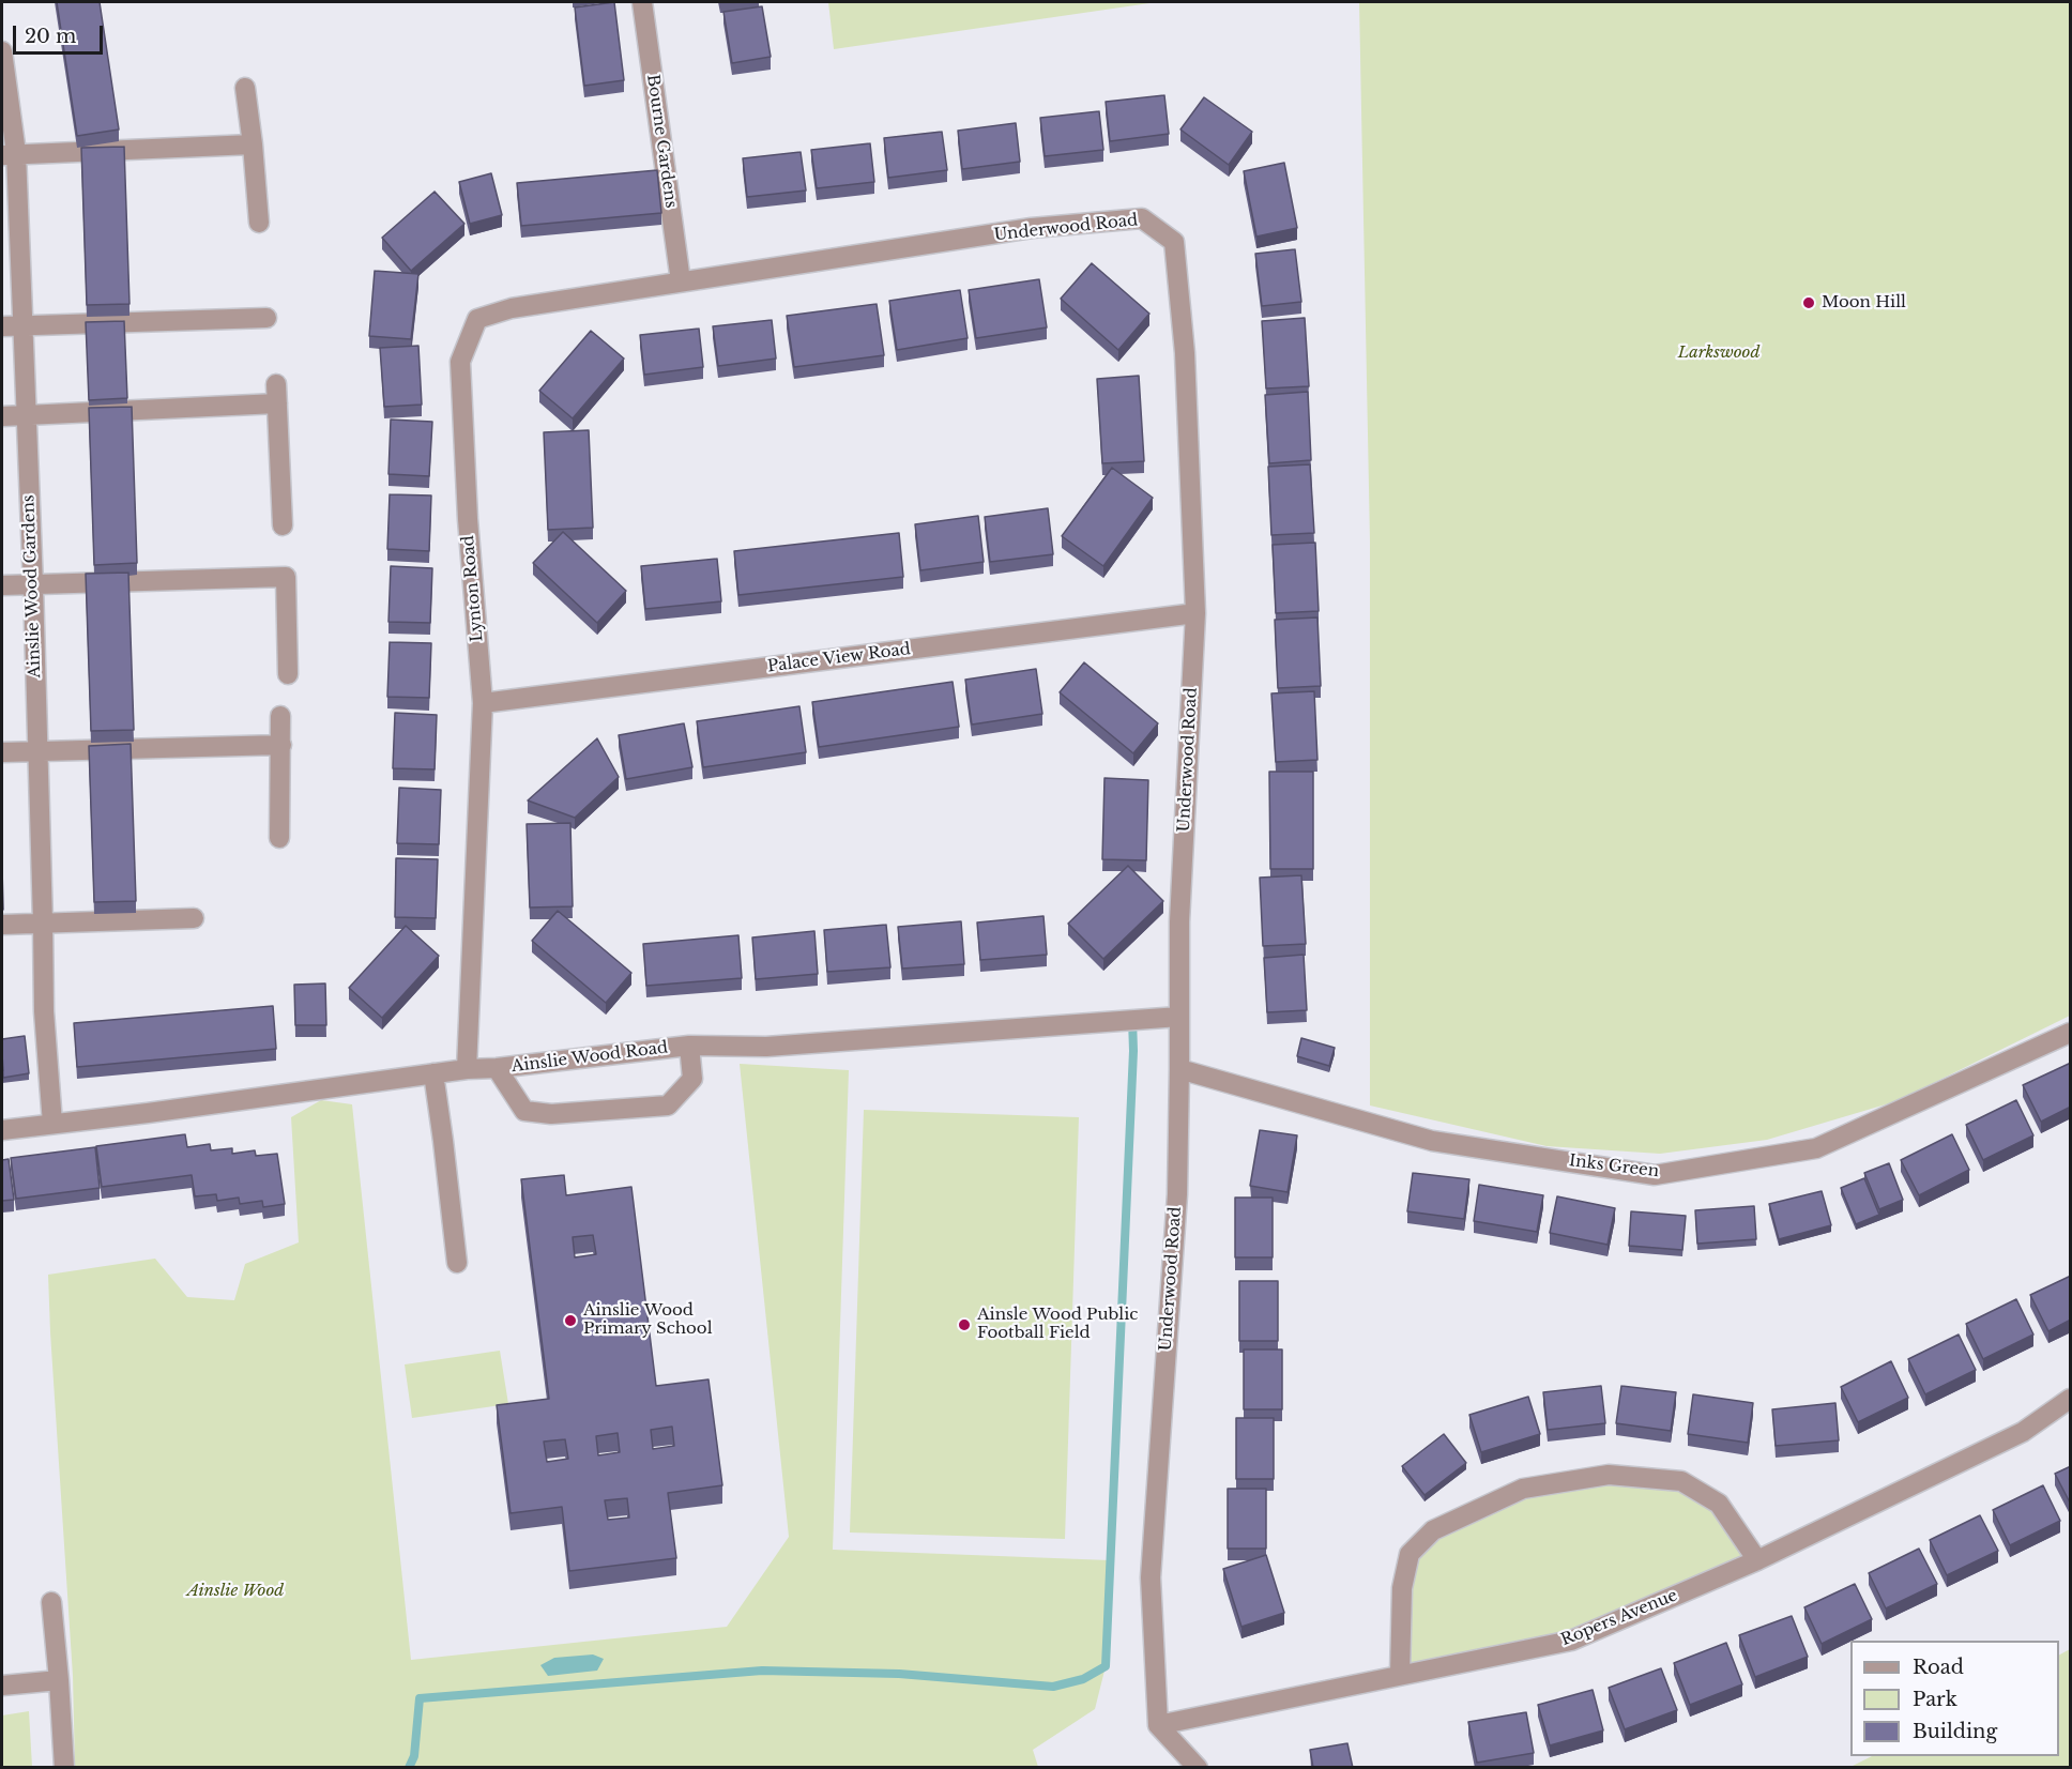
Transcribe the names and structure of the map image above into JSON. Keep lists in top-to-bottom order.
{
  "streets": {
    "street": [
      "Bourne Gardens",
      "Underwood Road",
      "Ainslie Wood Gardens",
      "Lynton Road",
      "Palace View Road",
      "Ainslie Wood Road",
      "Inks Green",
      "Ropers Avenue"
    ]
  },
  "crossings": [
    ["Bourne Gardens", "Underwood Road"],
    ["Bourne Gardens", "Lynton Road"],
    ["Underwood Road", "Lynton Road"],
    ["Underwood Road", "Palace View Road"],
    ["Underwood Road", "Ainslie Wood Road"],
    ["Underwood Road", "Inks Green"],
    ["Underwood Road", "Ropers Avenue"],
    ["Ainslie Wood Gardens", "Ainslie Wood Road"],
    ["Lynton Road", "Palace View Road"],
    ["Lynton Road", "Ainslie Wood Road"]
  ],
  "parks": ["Larkswood", "Ainslie Wood"],
  "places": ["Moon Hill", "Ainslie Wood Primary School", "Ainsle Wood Public Football Field"],
  "legend": ["Road", "Park", "Building"],
  "scale_bar": "20 m"
}
